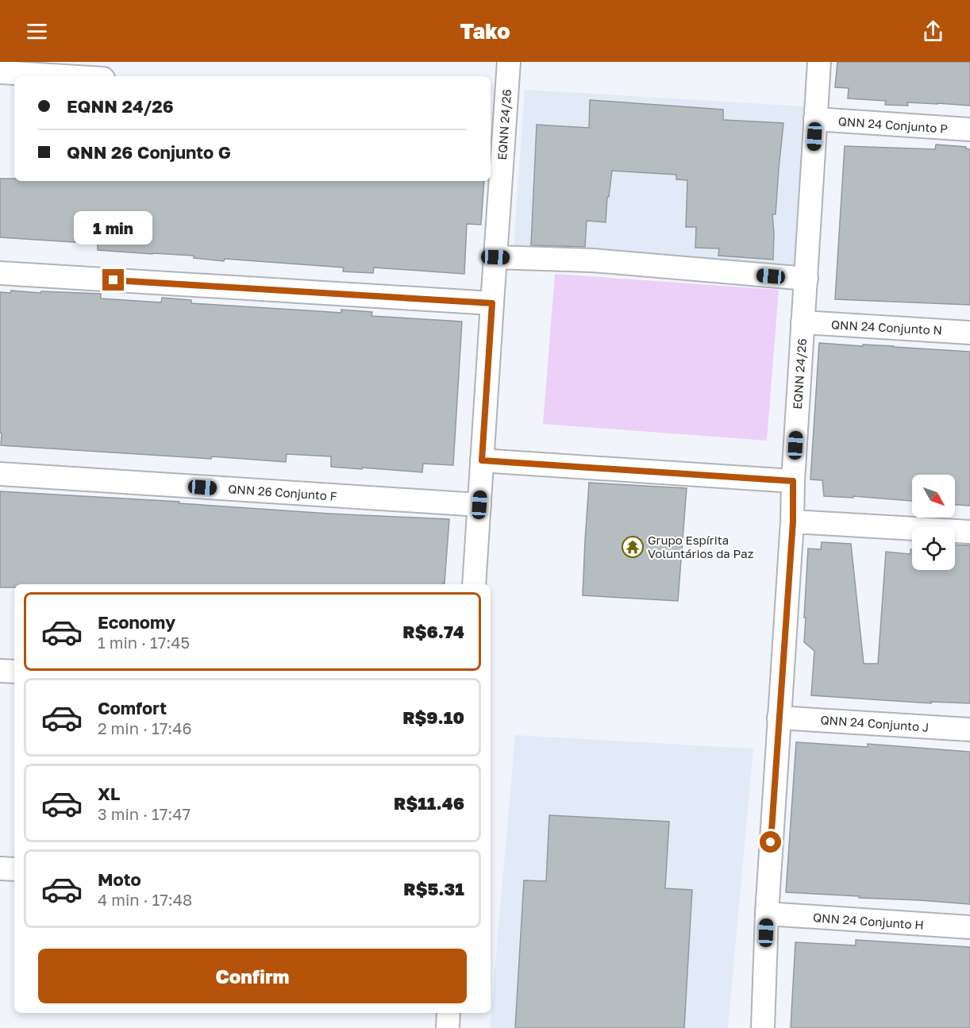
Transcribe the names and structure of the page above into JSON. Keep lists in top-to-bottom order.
{
  "streets": {
    "street": [
      "EQNN 24/26",
      "QNN 24 Conjunto P",
      "QNN 24 Conjunto N",
      "QNN 26 Conjunto F",
      "QNN 24 Conjunto J",
      "QNN 24 Conjunto H"
    ]
  },
  "crossings": [
    ["EQNN 24/26", "QNN 24 Conjunto P"],
    ["EQNN 24/26", "QNN 24 Conjunto N"],
    ["EQNN 24/26", "QNN 26 Conjunto F"],
    ["EQNN 24/26", "QNN 24 Conjunto J"],
    ["EQNN 24/26", "QNN 24 Conjunto H"]
  ],
  "places": {
    "temple": ["Grupo Espírita Voluntários da Paz"]
  },
  "north": "bottom right",
  "page": {
    "header": "Tako",
    "banner": ["EQNN 24/26", "QNN 26 Conjunto G"],
    "bubble": "1 min",
    "list": [
      {
        "name": "Economy",
        "note": "1 min · 17:45",
        "value": "R$6.74"
      },
      {
        "name": "Comfort",
        "note": "2 min · 17:46",
        "value": "R$9.10"
      },
      {
        "name": "XL",
        "note": "3 min · 17:47",
        "value": "R$11.46"
      },
      {
        "name": "Moto",
        "note": "4 min · 17:48",
        "value": "R$5.31"
      }
    ],
    "buttons": "Confirm"
  }
}
